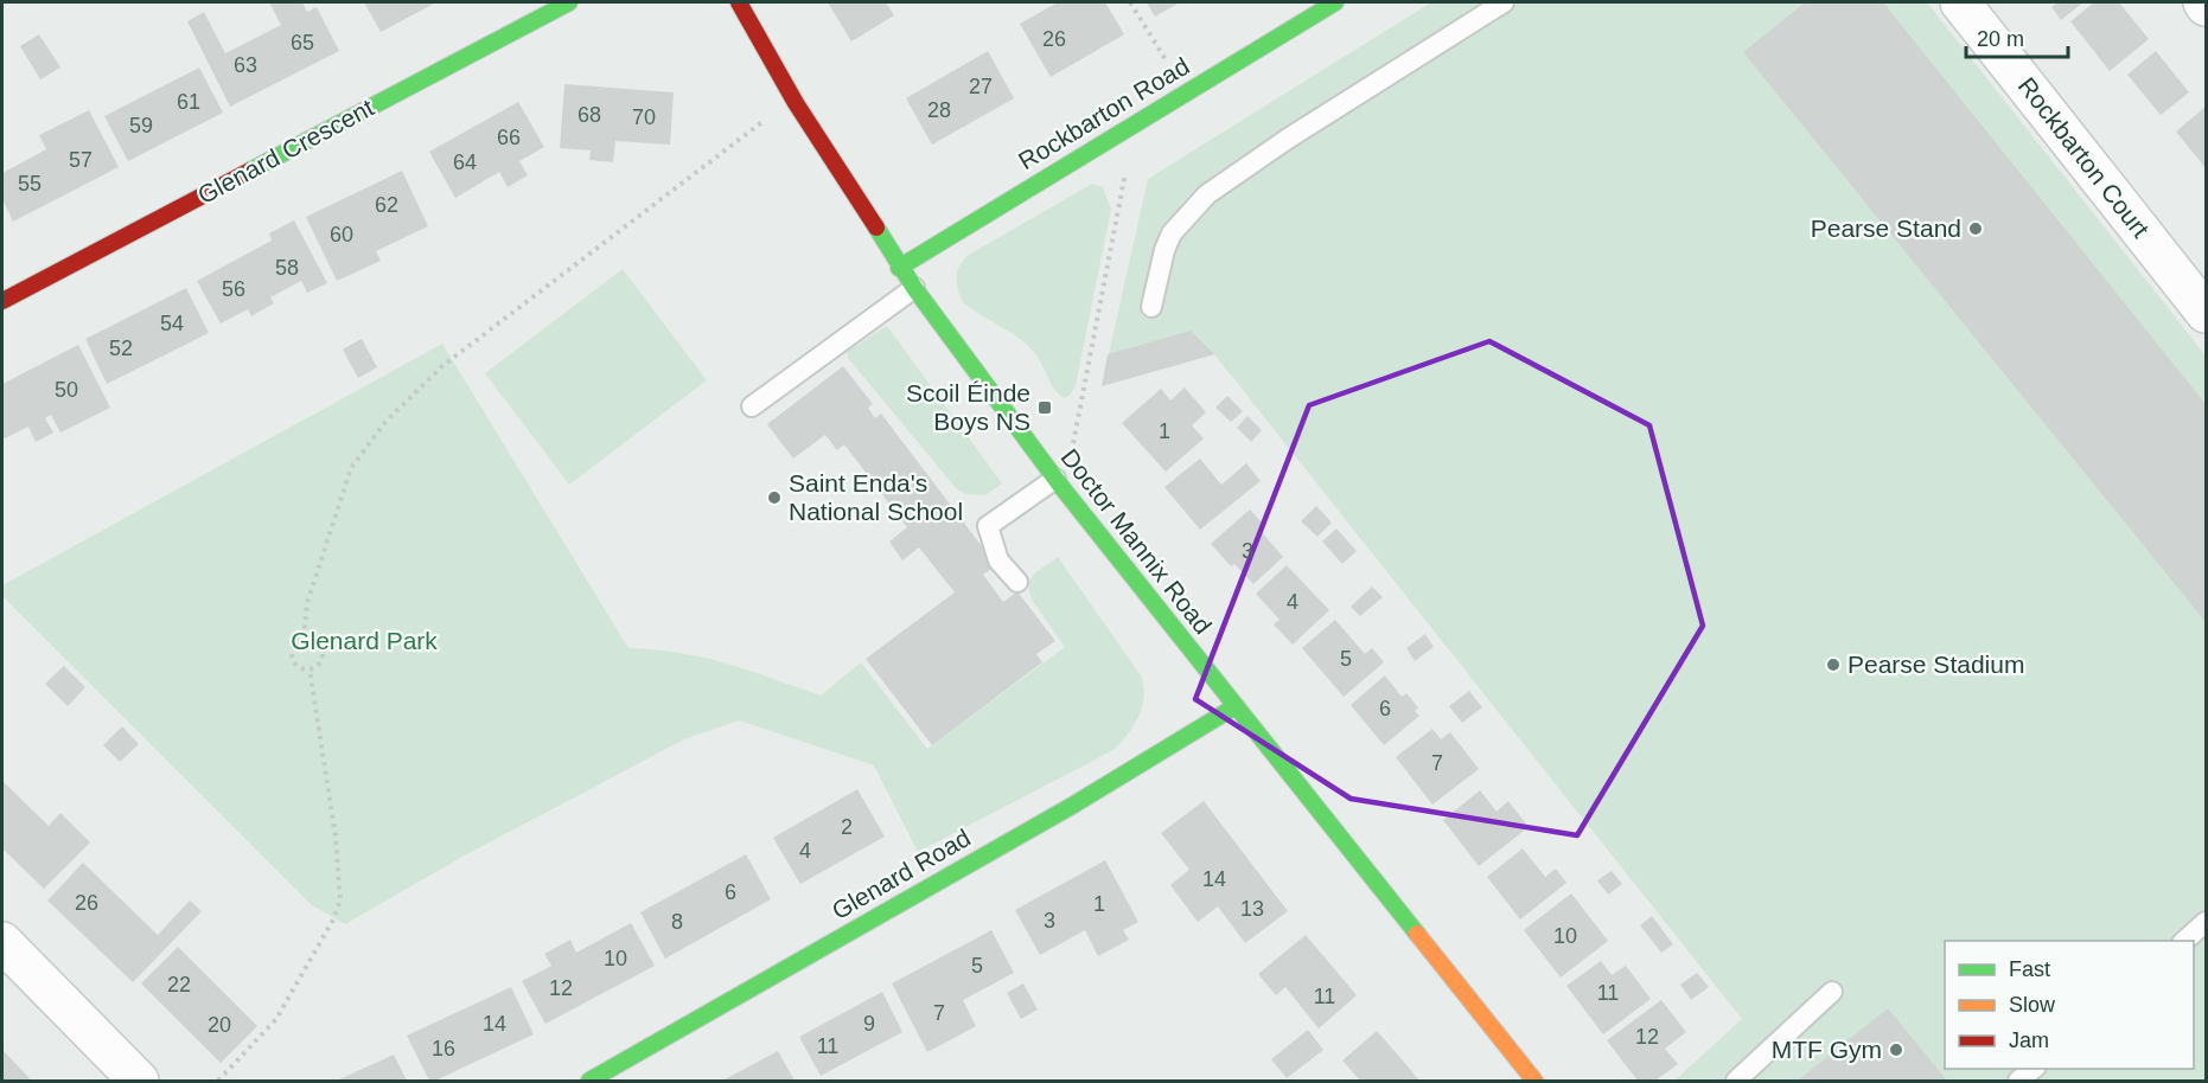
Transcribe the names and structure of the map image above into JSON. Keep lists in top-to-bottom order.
{
  "streets": {
    "street": [
      "Rockbarton Road",
      "Glenard Crescent",
      "Rockbarton Court",
      "Doctor Mannix Road",
      "Glenard Road"
    ]
  },
  "crossings": [
    ["Rockbarton Road", "Doctor Mannix Road"],
    ["Doctor Mannix Road", "Glenard Road"]
  ],
  "parks": ["Glenard Park"],
  "places": {
    "other": [
      "Pearse Stand",
      "Saint Enda's National School",
      "Pearse Stadium",
      "MTF Gym"
    ],
    "transit": ["Scoil Éinde Boys NS"]
  },
  "house_numbers": [
    "26",
    "65",
    "63",
    "27",
    "61",
    "28",
    "68",
    "70",
    "59",
    "66",
    "57",
    "64",
    "55",
    "62",
    "60",
    "58",
    "56",
    "54",
    "52",
    "50",
    "1",
    "3",
    "4",
    "5",
    "6",
    "7",
    "2",
    "4",
    "14",
    "6",
    "26",
    "1",
    "13",
    "3",
    "8",
    "10",
    "10",
    "5",
    "22",
    "12",
    "11",
    "11",
    "7",
    "14",
    "9",
    "20",
    "12",
    "11",
    "16"
  ],
  "legend": ["Fast", "Slow", "Jam"],
  "scale_bar": "20 m"
}
